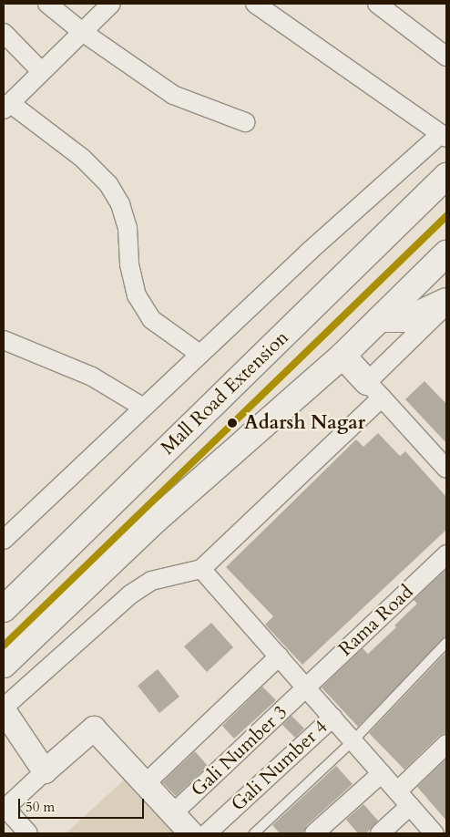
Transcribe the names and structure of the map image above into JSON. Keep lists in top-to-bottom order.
{
  "streets": {
    "main road": ["Mall Road Extension"],
    "street": ["Rama Road", "Gali Number 3", "Gali Number 4"]
  },
  "crossings": [
    ["Rama Road", "Gali Number 3"]
  ],
  "places": ["Adarsh Nagar"],
  "scale_bar": "50 m"
}
